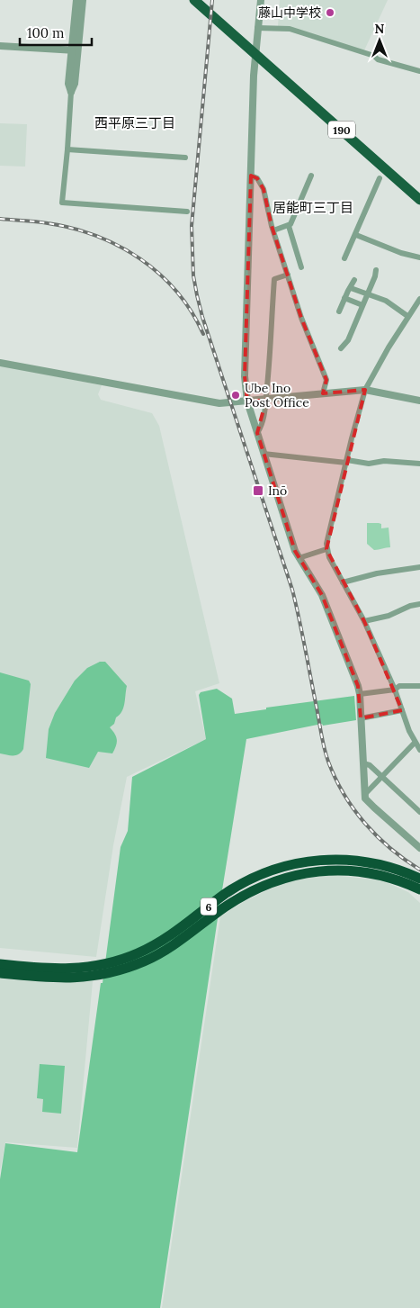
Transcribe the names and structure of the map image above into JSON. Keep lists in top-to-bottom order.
{
  "streets": {
    "highway": ["190", "6"]
  },
  "districts": ["西平原三丁目", "居能町三丁目"],
  "places": {
    "other": ["藤山中学校", "Ube Ino Post Office"],
    "transit": ["Inō"]
  },
  "scale_bar": "100 m",
  "north": "top"
}
